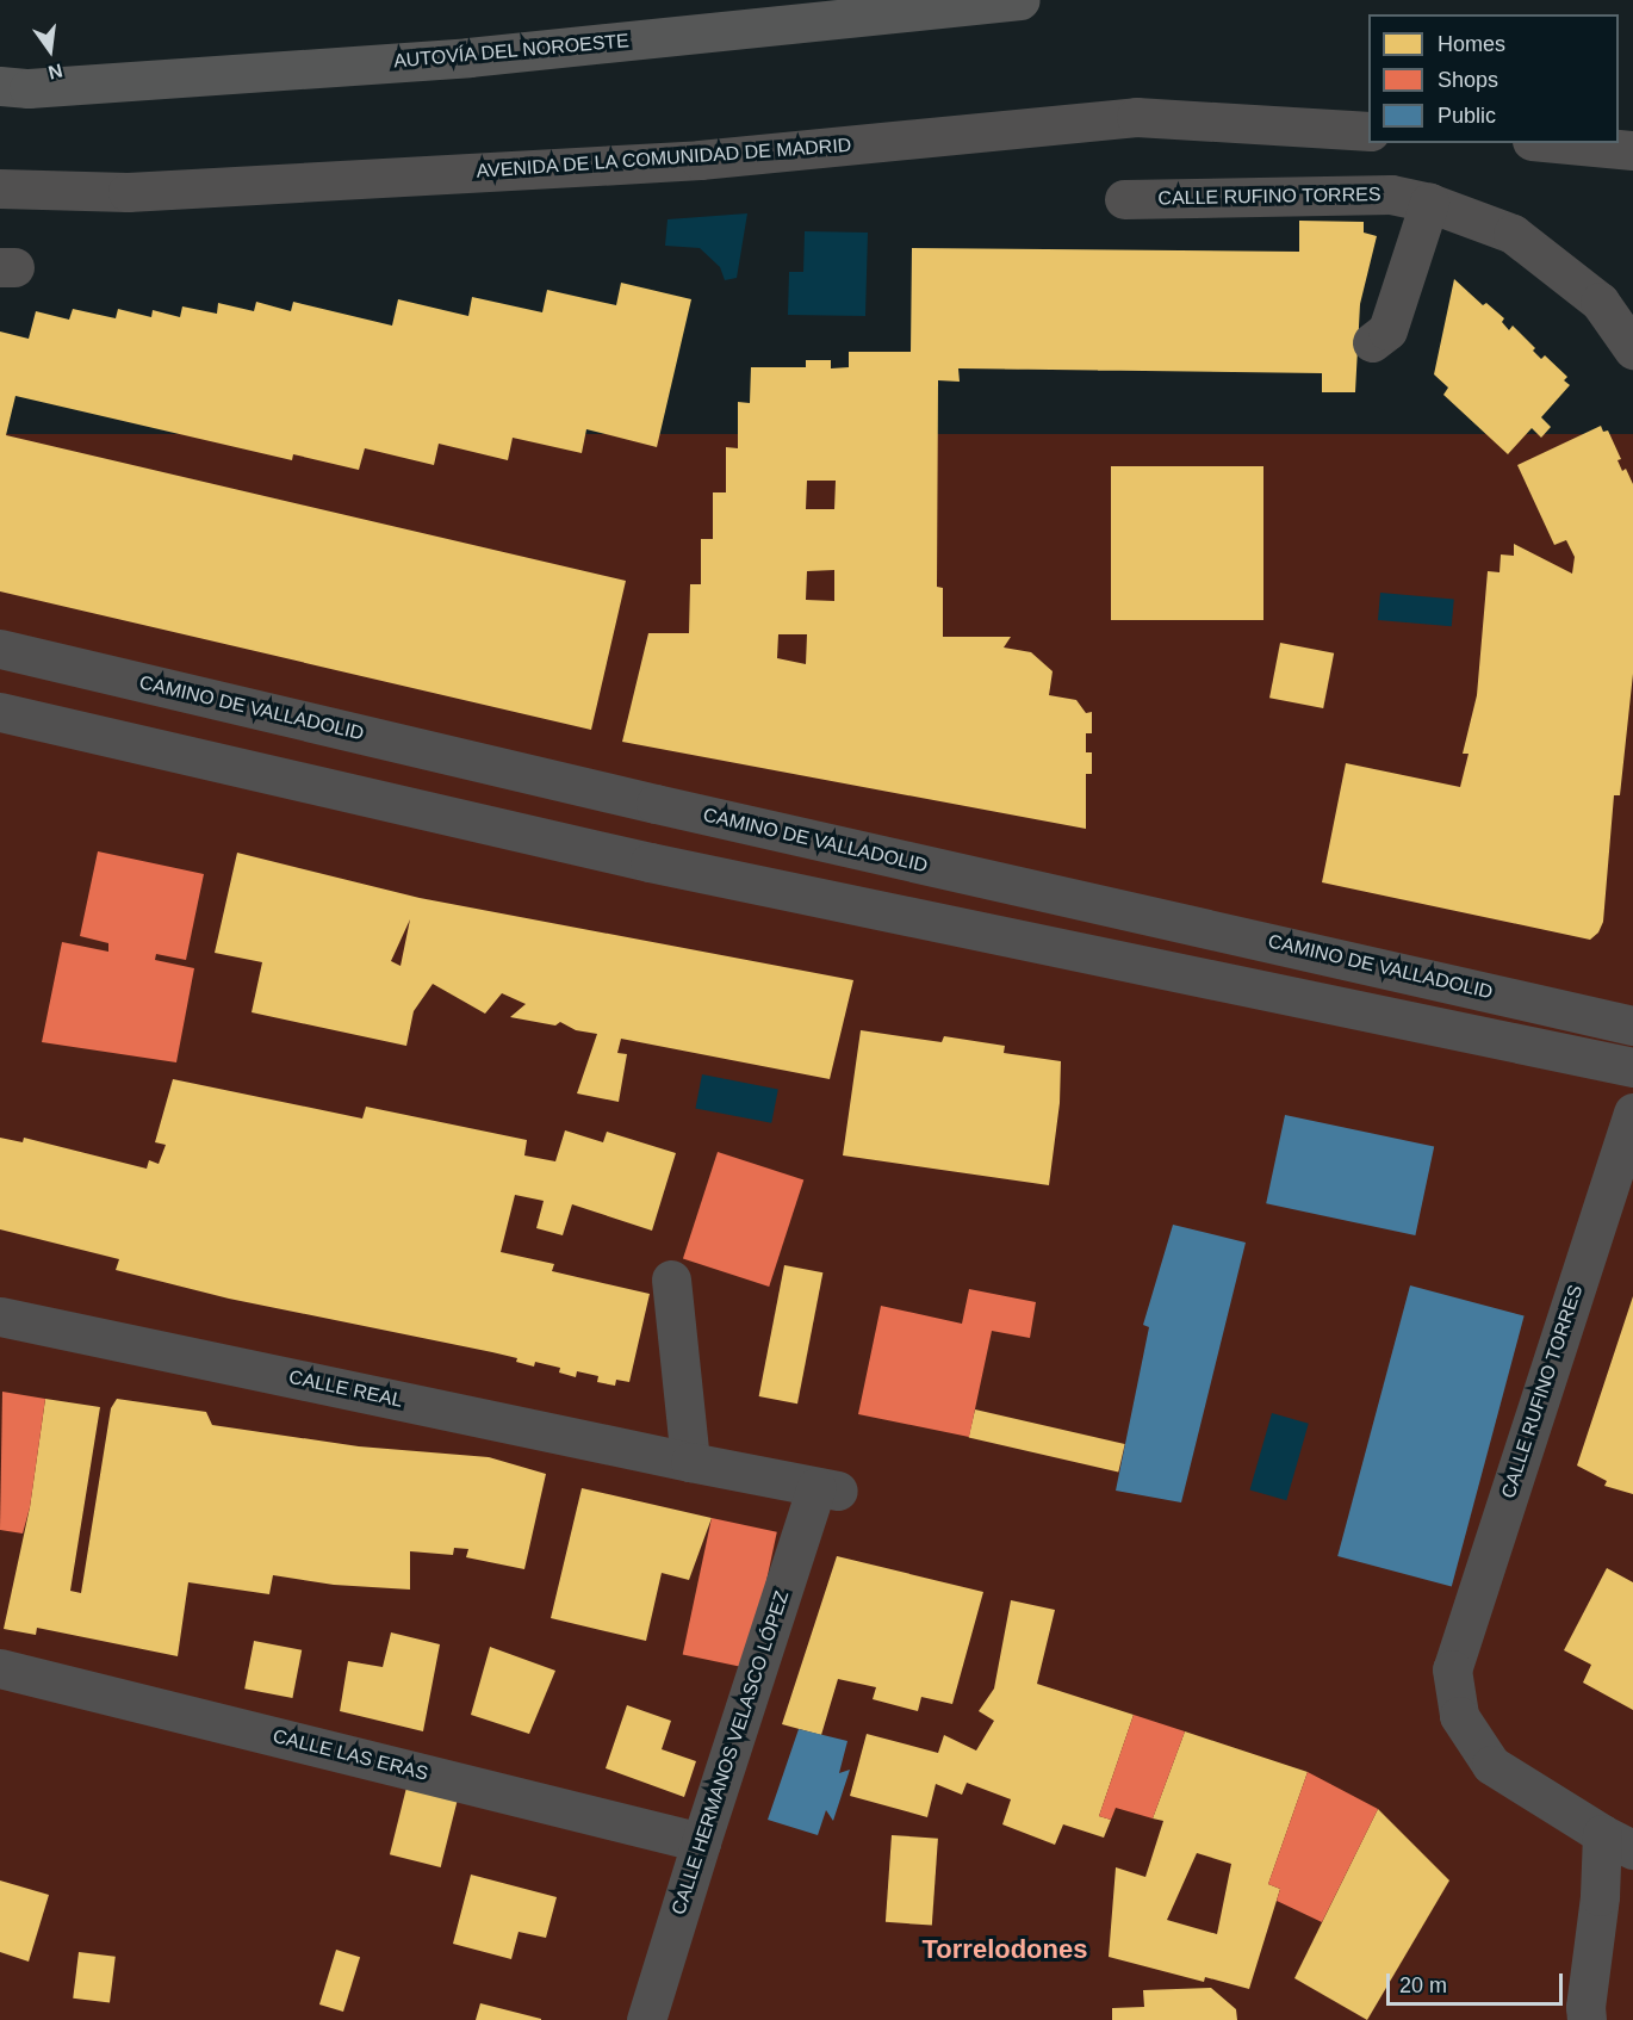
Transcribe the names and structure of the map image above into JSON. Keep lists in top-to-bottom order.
{
  "streets": {
    "highway": ["AUTOVÍA DEL NOROESTE"],
    "street": [
      "AVENIDA DE LA COMUNIDAD DE MADRID",
      "CALLE RUFINO TORRES",
      "CAMINO DE VALLADOLID",
      "CALLE REAL",
      "CALLE HERMANOS VELASCO LÓPEZ",
      "CALLE LAS ERAS"
    ]
  },
  "crossings": [
    ["CALLE REAL", "CALLE HERMANOS VELASCO LÓPEZ"],
    ["CALLE HERMANOS VELASCO LÓPEZ", "CALLE LAS ERAS"]
  ],
  "districts": ["Torrelodones"],
  "legend": ["Homes", "Shops", "Public"],
  "scale_bar": "20 m",
  "north": "bottom"
}
